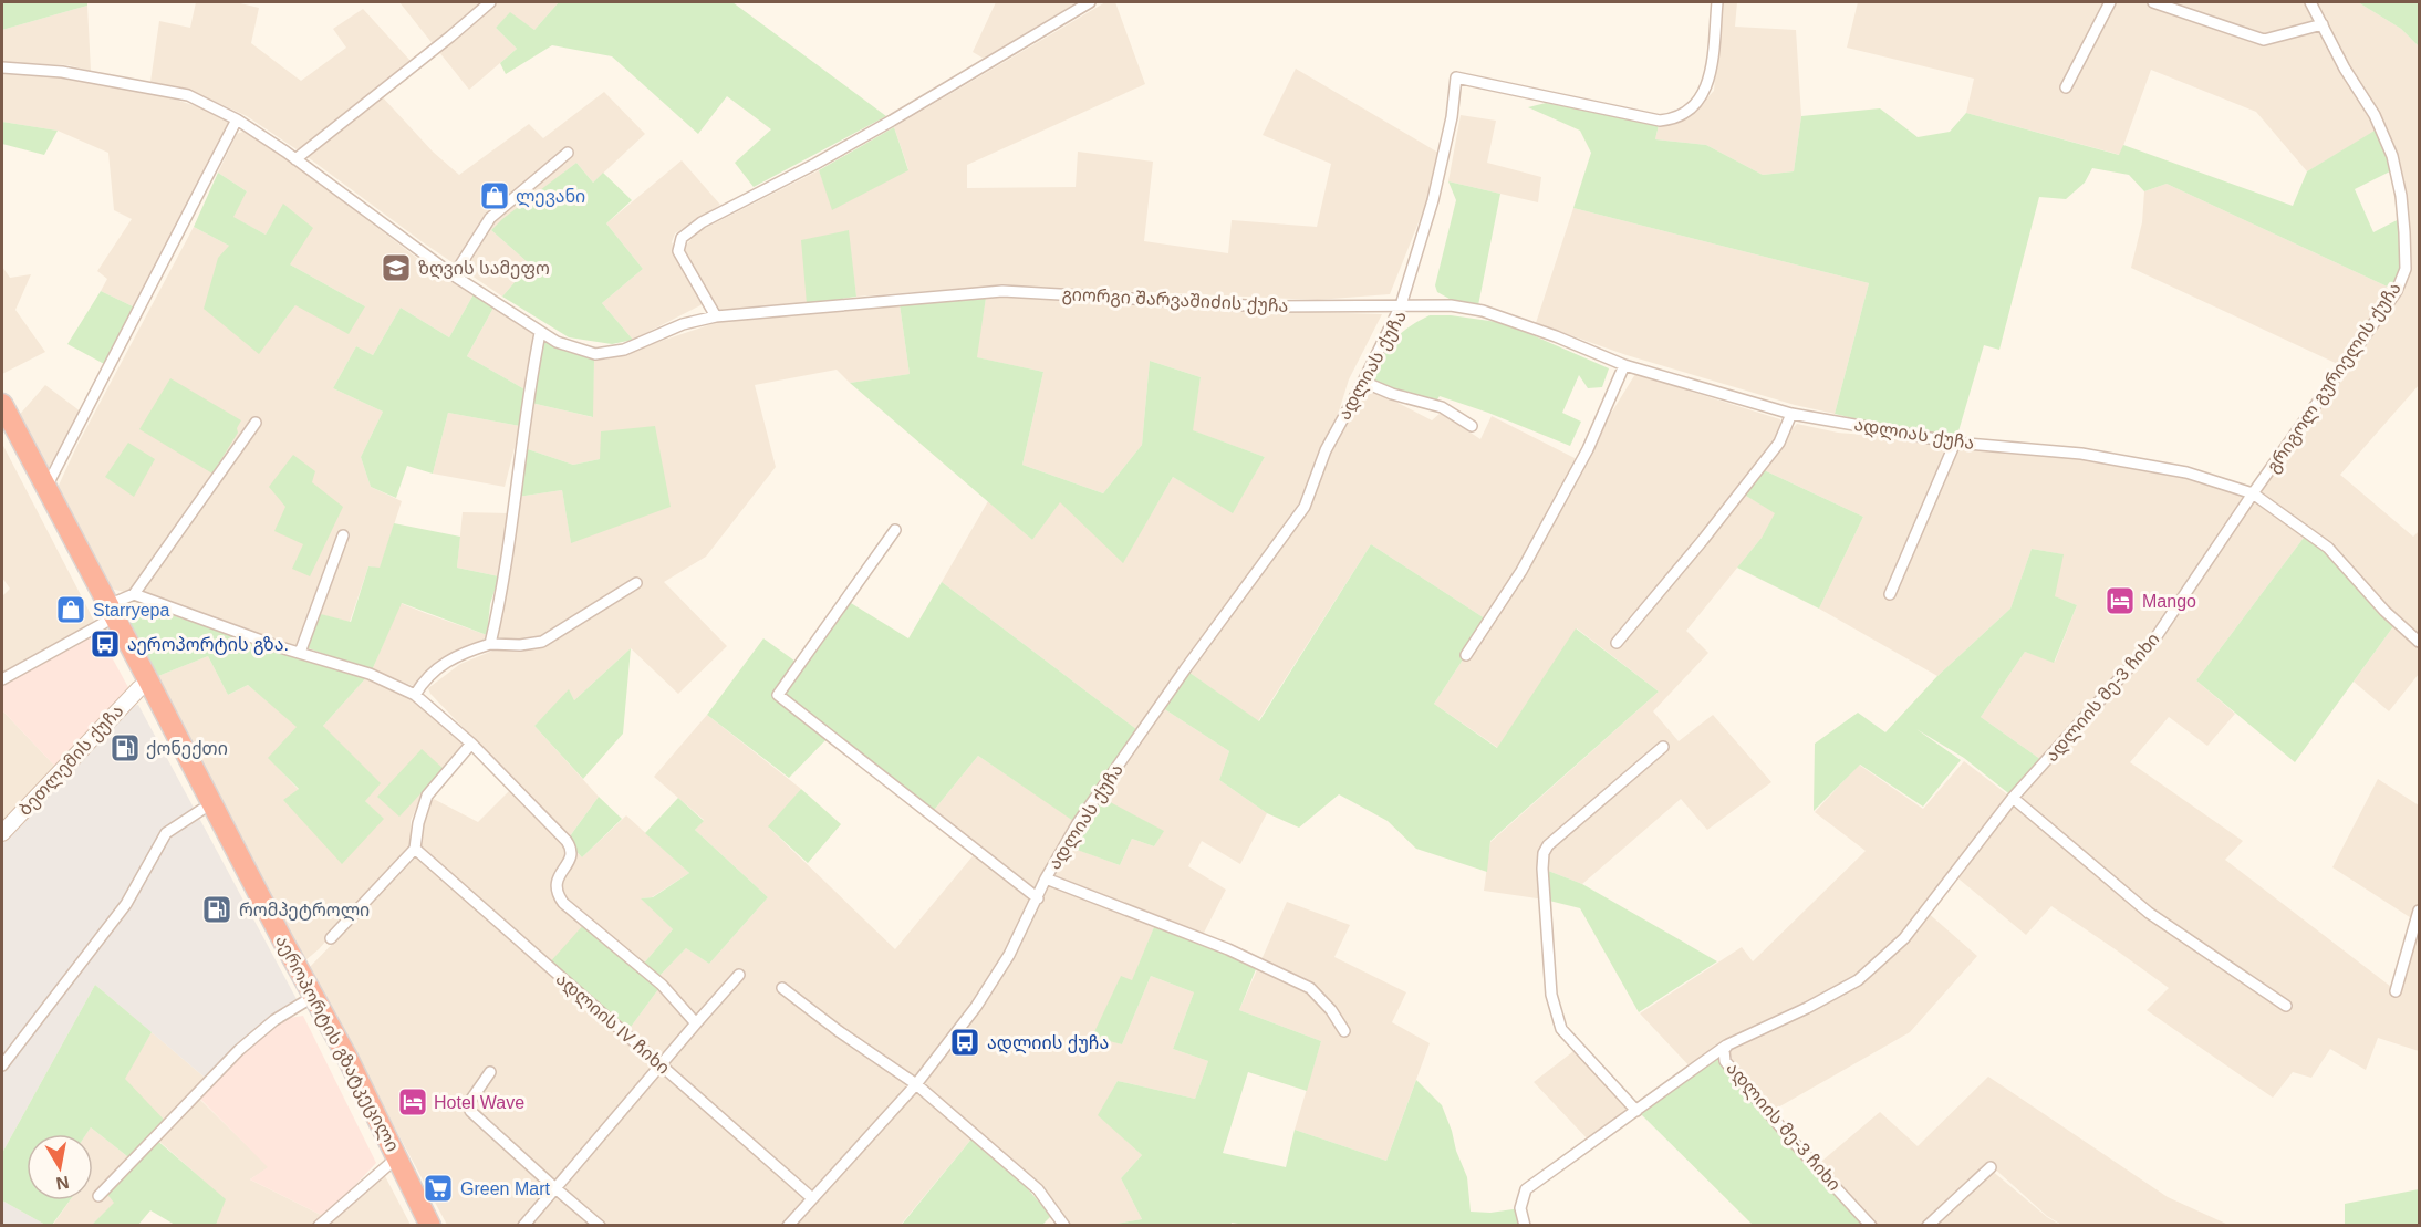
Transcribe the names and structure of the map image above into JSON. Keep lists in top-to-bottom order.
{
  "streets": {
    "highway": ["აეროპორტის გზატკეცილი"],
    "street": [
      "გიორგი შარვაშიძის ქუჩა",
      "ადლიას ქუჩა",
      "გრიგოლ გურიელის ქუჩა",
      "ადლიის მე-3 ჩიხი",
      "ბეთლემის ქუჩა",
      "ადლიის IV ჩიხი"
    ]
  },
  "crossings": [
    ["გიორგი შარვაშიძის ქუჩა", "ადლიას ქუჩა"],
    ["ადლიას ქუჩა", "გრიგოლ გურიელის ქუჩა"],
    ["ადლიას ქუჩა", "ადლიის მე-3 ჩიხი"],
    ["ადლიას ქუჩა", "ადლიის IV ჩიხი"],
    ["გრიგოლ გურიელის ქუჩა", "ადლიის მე-3 ჩიხი"],
    ["ბეთლემის ქუჩა", "აეროპორტის გზატკეცილი"]
  ],
  "places": {
    "shop": ["ლევანი", "Starryepa"],
    "school or university": ["ზღვის სამეფო"],
    "hotel": ["Mango", "Hotel Wave"],
    "bus stop": ["აეროპორტის გზა.", "ადლიის ქუჩა"],
    "fuel station": ["ქონექთი", "რომპეტროლი"],
    "supermarket": ["Green Mart"]
  },
  "north": "bottom"
}
